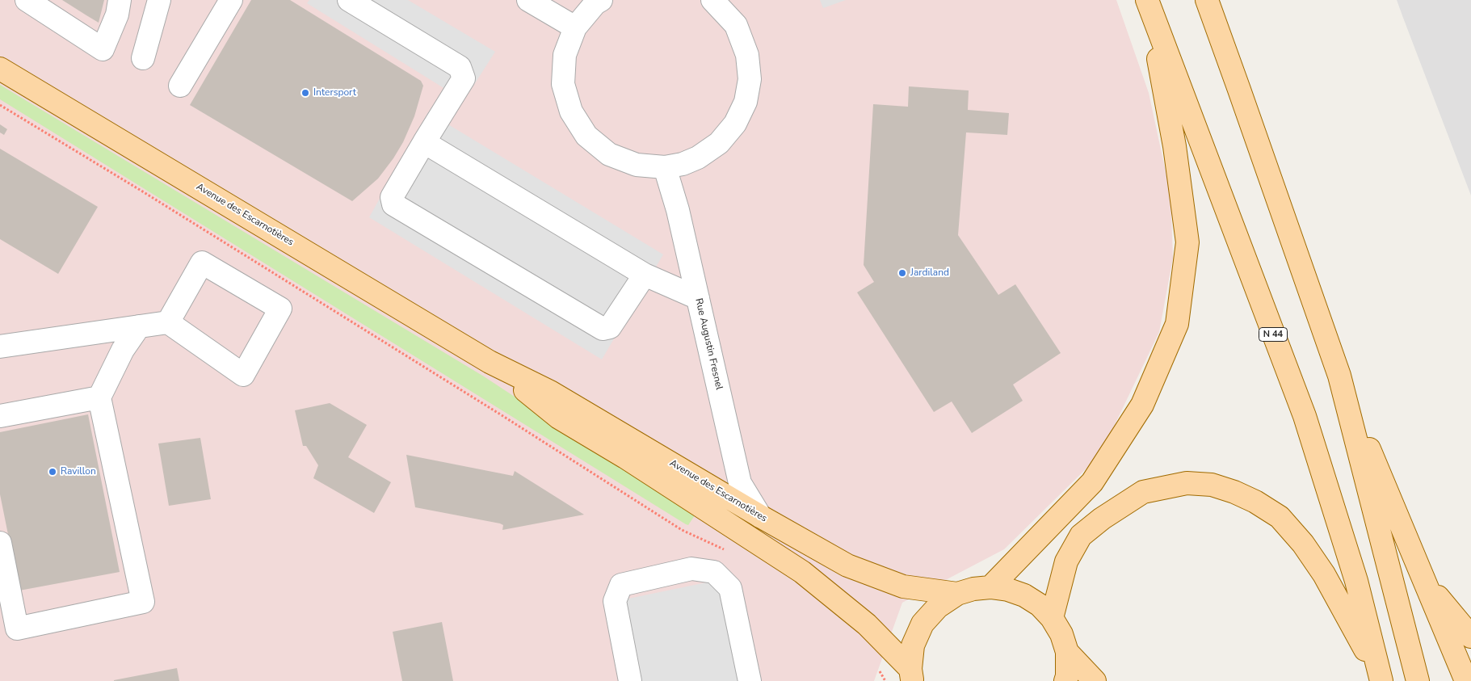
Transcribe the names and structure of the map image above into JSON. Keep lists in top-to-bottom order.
{
  "streets": {
    "main road": ["Avenue des Escarnotières", "N 44"],
    "street": ["Rue Augustin Fresnel"]
  },
  "crossings": [
    ["Avenue des Escarnotières", "Rue Augustin Fresnel"]
  ],
  "places": ["Intersport", "Jardiland", "Ravillon"]
}
